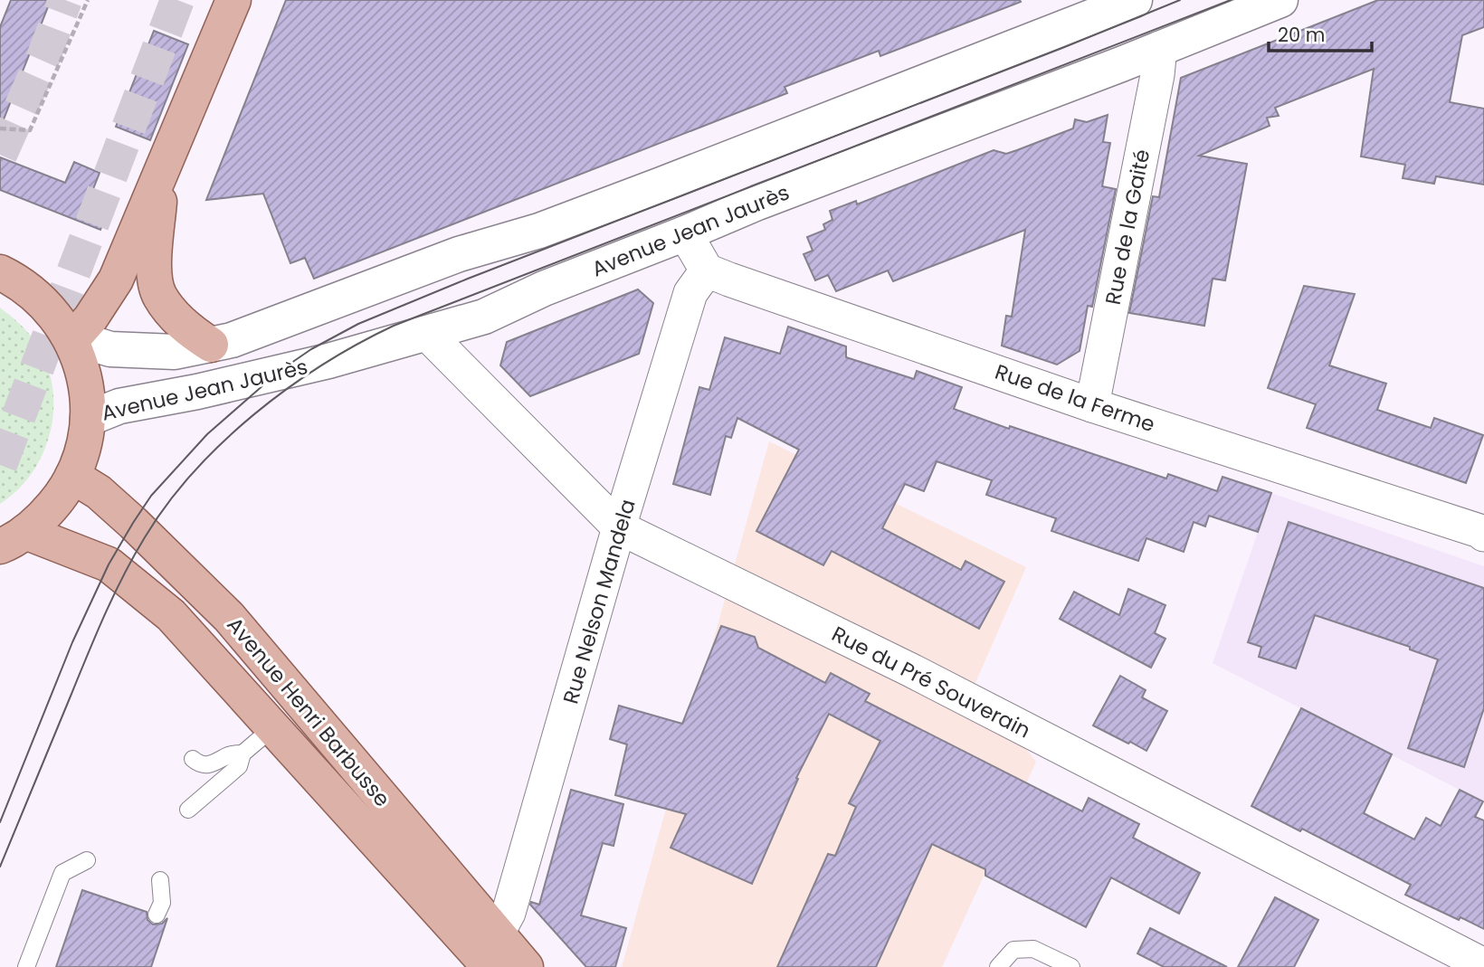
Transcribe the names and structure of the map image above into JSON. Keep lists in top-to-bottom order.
{
  "streets": {
    "main road": ["Avenue Henri Barbusse"],
    "street": [
      "Rue de la Gaité",
      "Avenue Jean Jaurès",
      "Rue de la Ferme",
      "Rue Nelson Mandela",
      "Rue du Pré Souverain"
    ]
  },
  "crossings": [
    ["Rue de la Gaité", "Avenue Jean Jaurès"],
    ["Rue de la Gaité", "Rue de la Ferme"],
    ["Avenue Jean Jaurès", "Rue du Pré Souverain"],
    ["Rue de la Ferme", "Rue Nelson Mandela"],
    ["Rue Nelson Mandela", "Rue du Pré Souverain"],
    ["Rue Nelson Mandela", "Avenue Henri Barbusse"]
  ],
  "scale_bar": "20 m"
}
